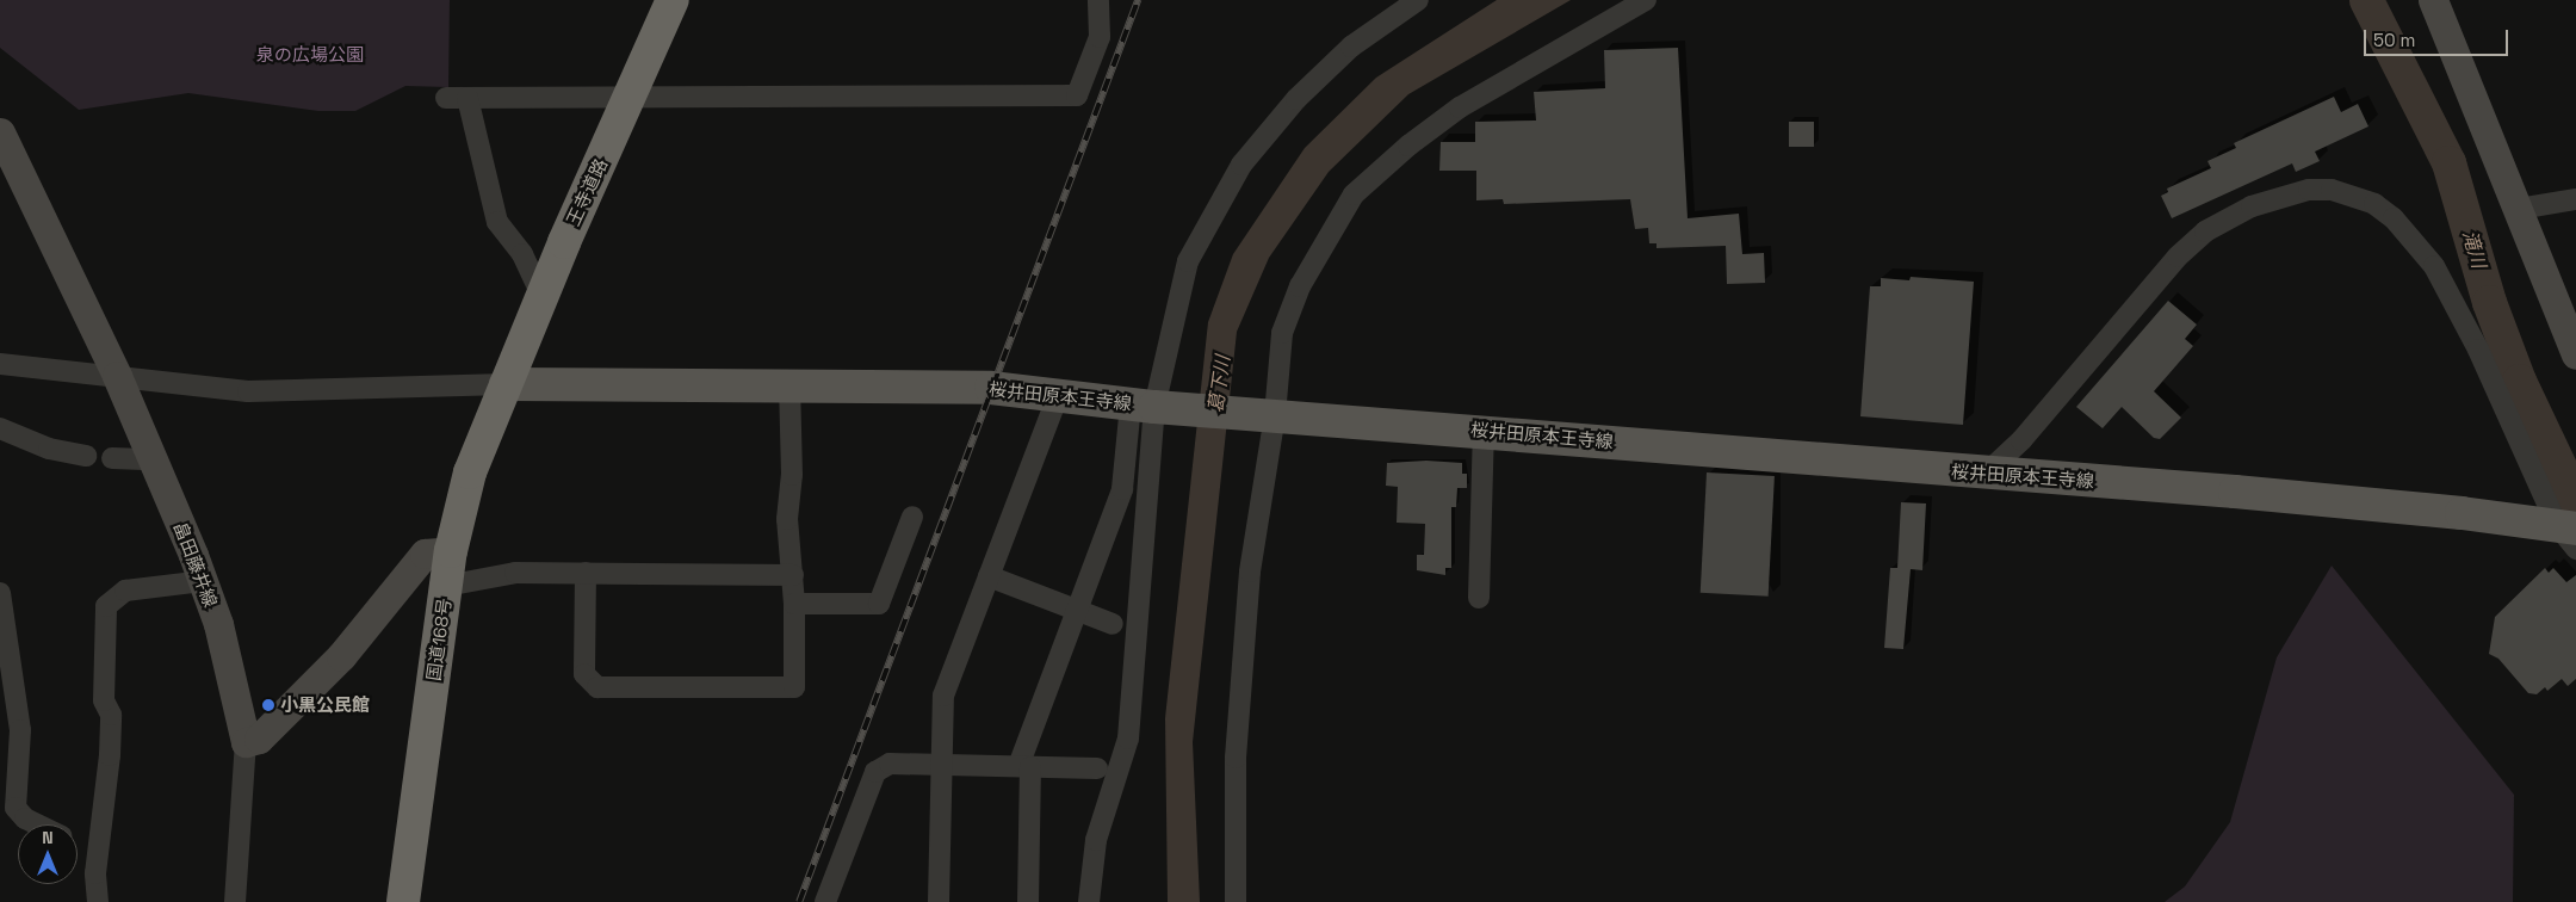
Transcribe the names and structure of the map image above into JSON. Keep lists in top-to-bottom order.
{
  "streets": {
    "highway": ["王寺道路", "国道168号"],
    "main road": ["桜井田原本王寺線", "畠田藤井線"]
  },
  "crossings": [
    ["王寺道路", "桜井田原本王寺線"],
    ["王寺道路", "国道168号"],
    ["桜井田原本王寺線", "国道168号"]
  ],
  "water": ["滝川", "葛下川"],
  "parks": ["泉の広場公園"],
  "places": ["小黒公民館"],
  "scale_bar": "50 m",
  "north": "top"
}
